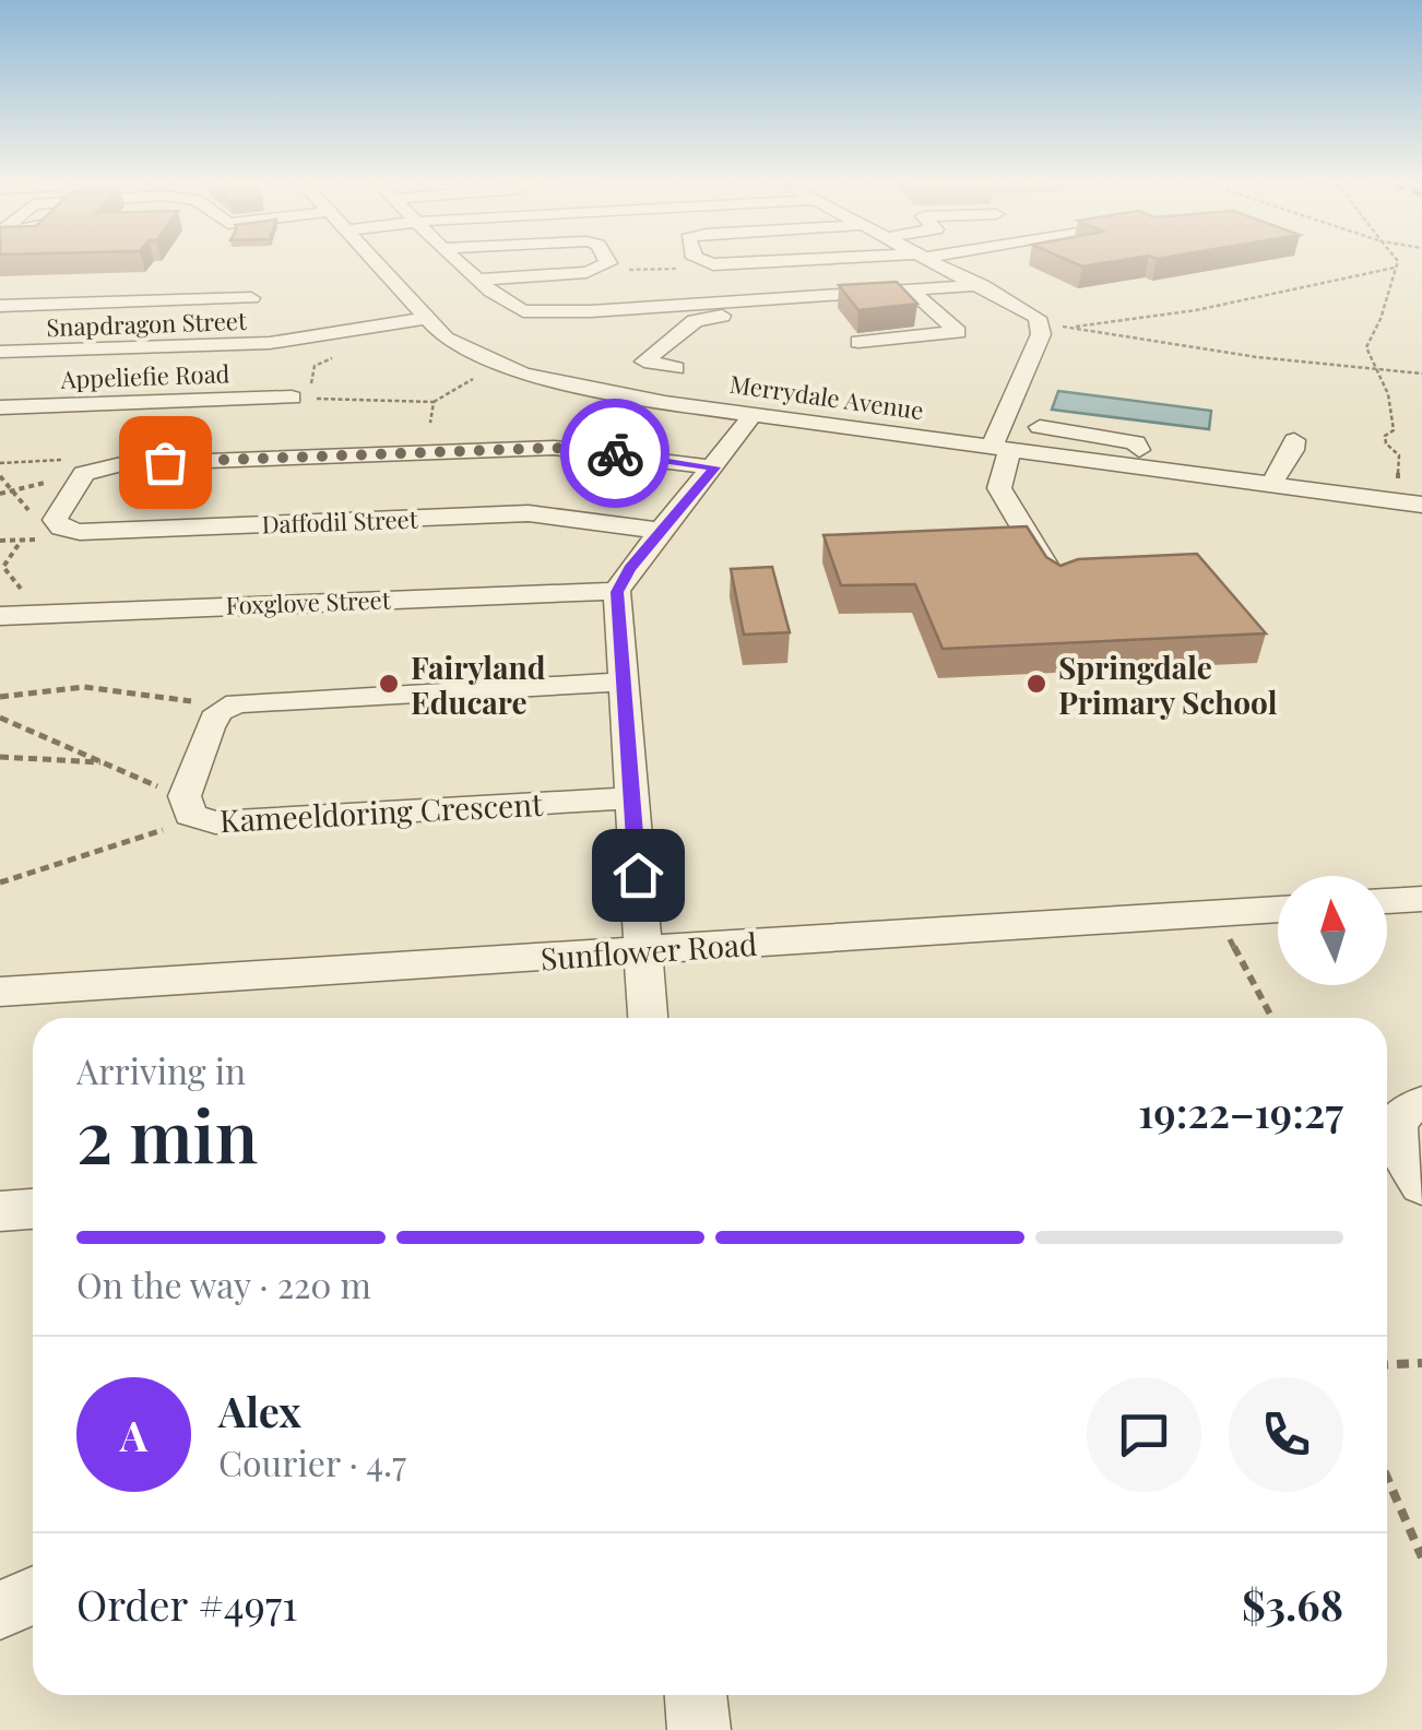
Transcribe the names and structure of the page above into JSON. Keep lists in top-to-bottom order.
{
  "streets": {
    "street": [
      "Snapdragon Street",
      "Appeliefie Road",
      "Merrydale Avenue",
      "Daffodil Street",
      "Foxglove Street",
      "Kameeldoring Crescent",
      "Sunflower Road"
    ]
  },
  "crossings": [
    ["Snapdragon Street", "Merrydale Avenue"]
  ],
  "places": ["Fairyland Educare", "Springdale Primary School"],
  "north": "top",
  "page": {
    "heading": ["2 min", "Arriving in", "19:22–19:27"],
    "panel": [
      "Alex",
      "Courier · 4.7",
      "Order #4971",
      "$3.68"
    ],
    "bar": "On the way · 220 m",
    "round": "A"
  }
}
